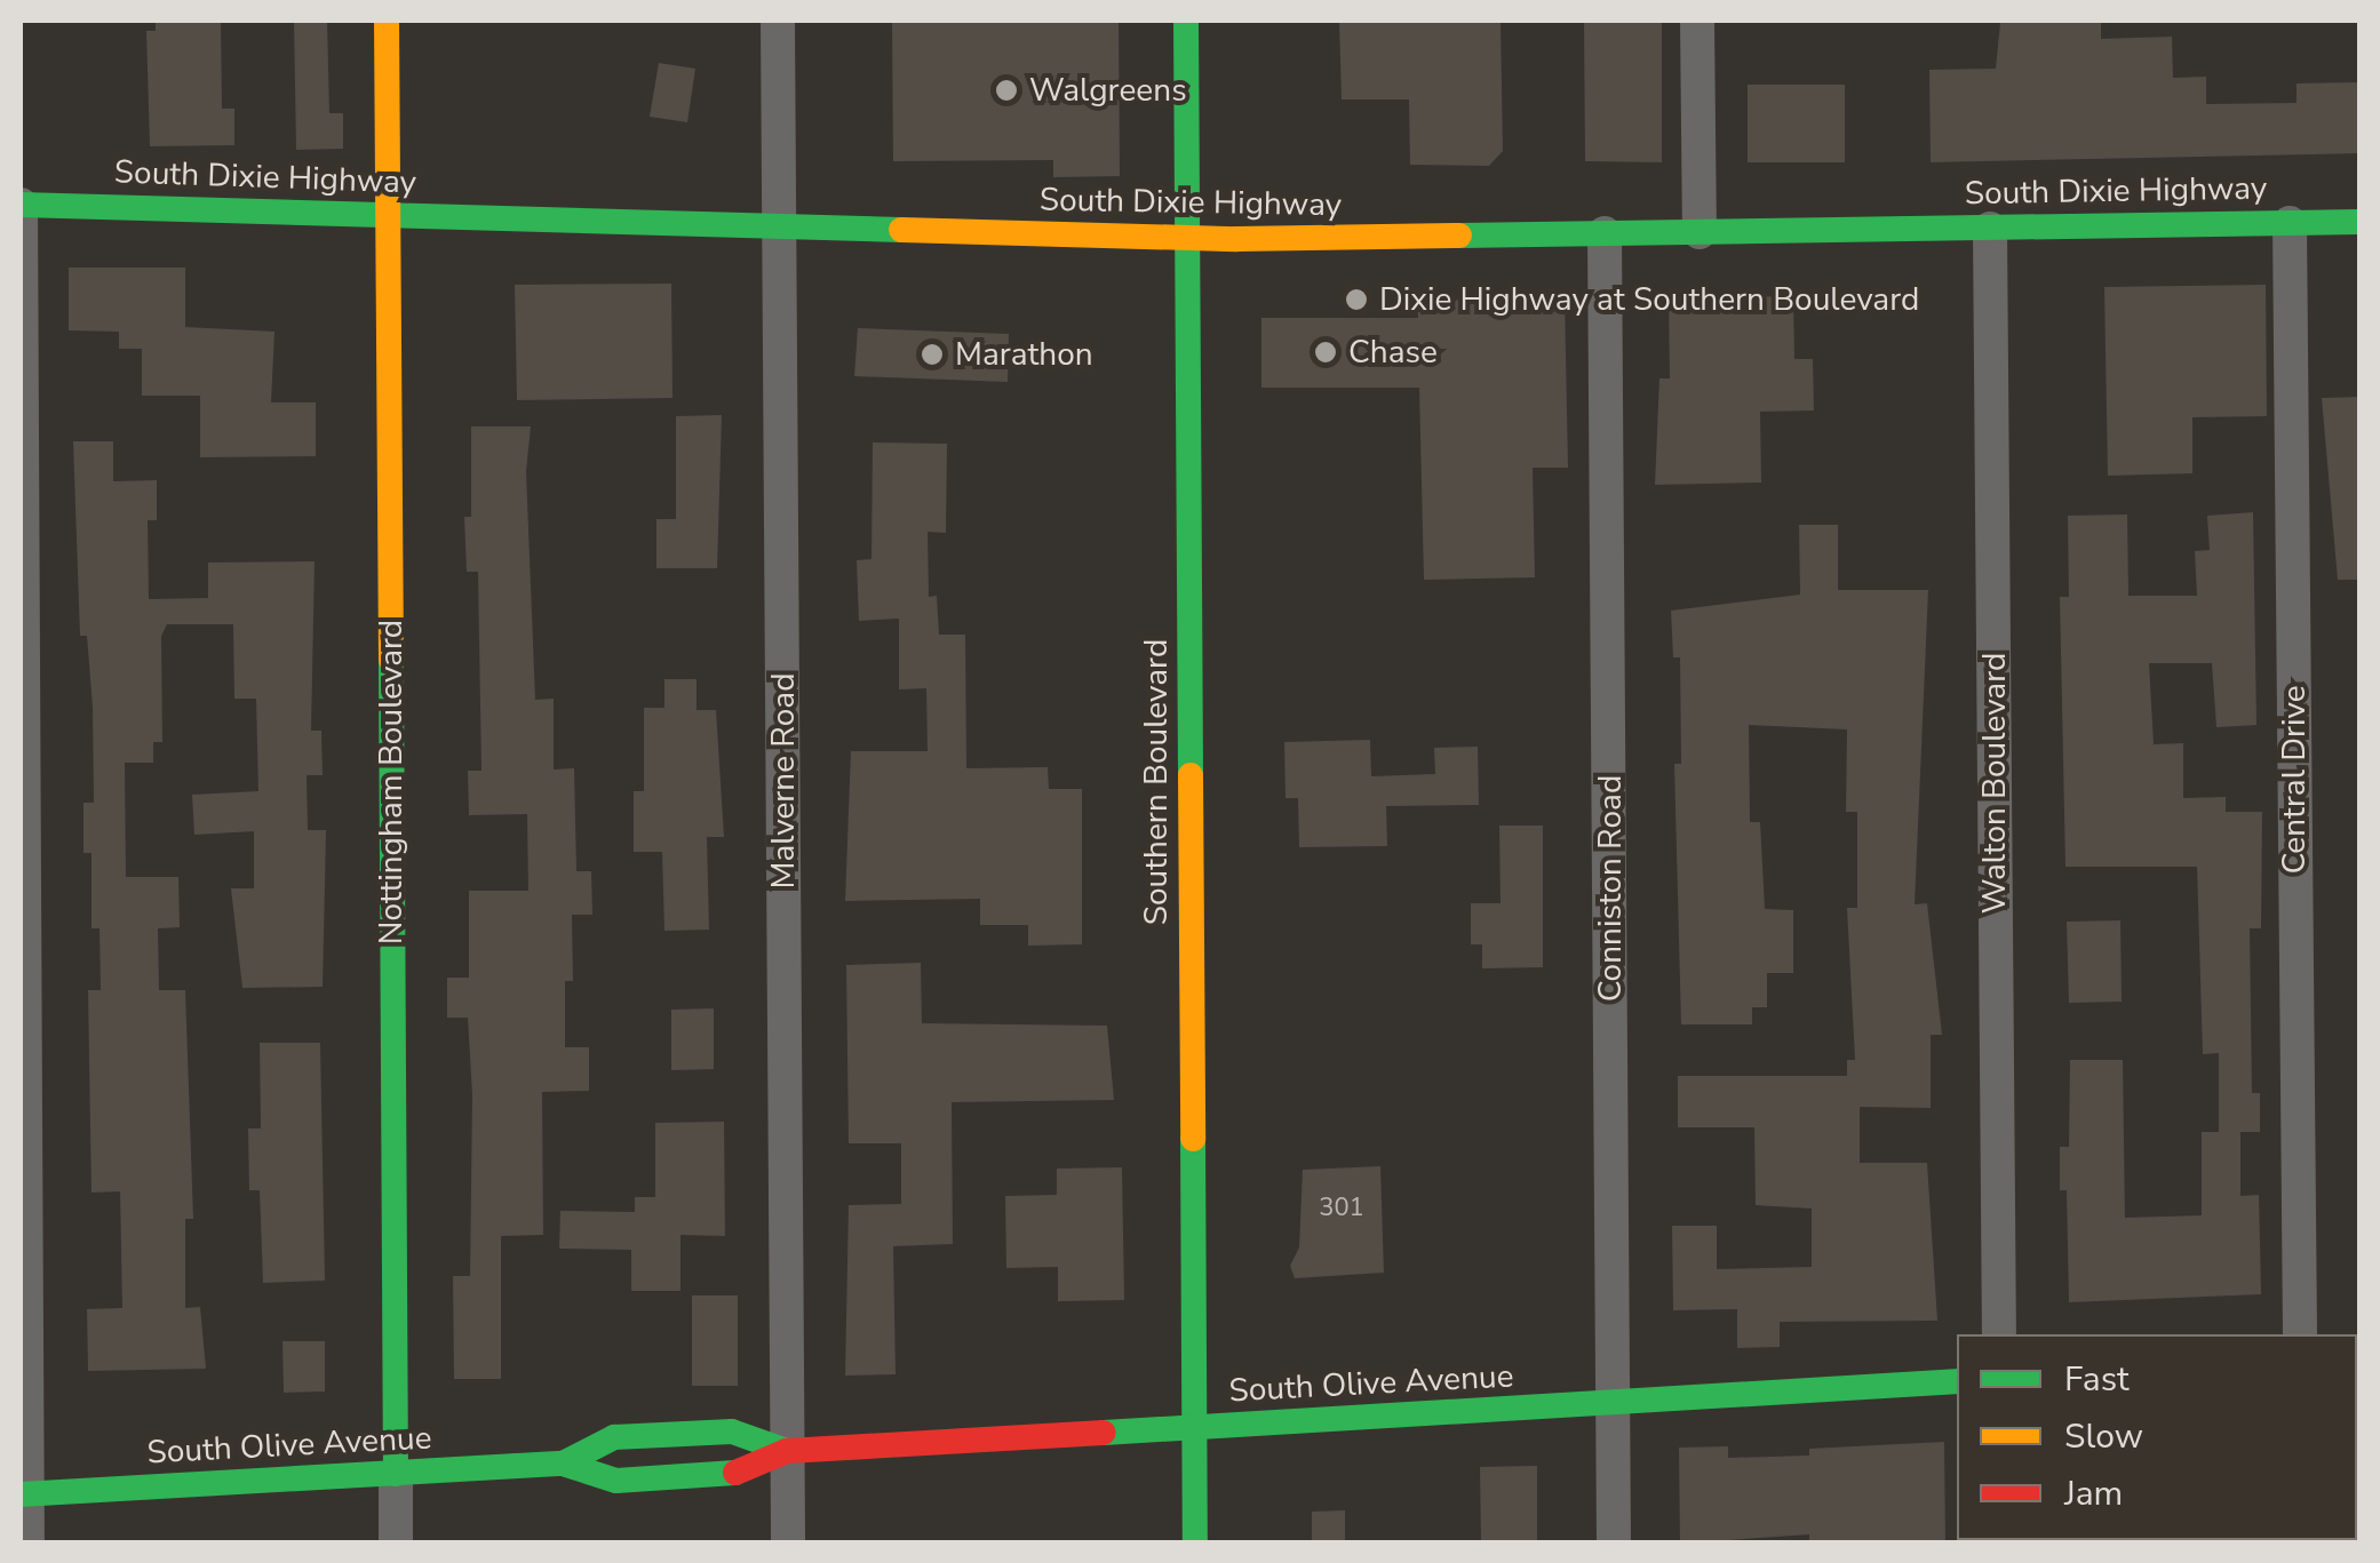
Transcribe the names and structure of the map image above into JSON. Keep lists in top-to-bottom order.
{
  "streets": {
    "main road": [
      "South Dixie Highway",
      "Nottingham Boulevard",
      "Southern Boulevard",
      "South Olive Avenue"
    ],
    "street": [
      "Central Drive",
      "Malverne Road",
      "Walton Boulevard",
      "Conniston Road"
    ]
  },
  "crossings": [
    ["South Dixie Highway", "Central Drive"],
    ["South Dixie Highway", "Malverne Road"],
    ["South Dixie Highway", "Nottingham Boulevard"],
    ["South Dixie Highway", "Southern Boulevard"],
    ["South Dixie Highway", "Walton Boulevard"],
    ["South Dixie Highway", "Conniston Road"],
    ["Malverne Road", "South Olive Avenue"],
    ["Nottingham Boulevard", "South Olive Avenue"],
    ["Southern Boulevard", "South Olive Avenue"],
    ["Conniston Road", "South Olive Avenue"]
  ],
  "places": [
    "Walgreens",
    "Dixie Highway at Southern Boulevard",
    "Chase",
    "Marathon"
  ],
  "house_numbers": ["301"],
  "legend": ["Fast", "Slow", "Jam"]
}
